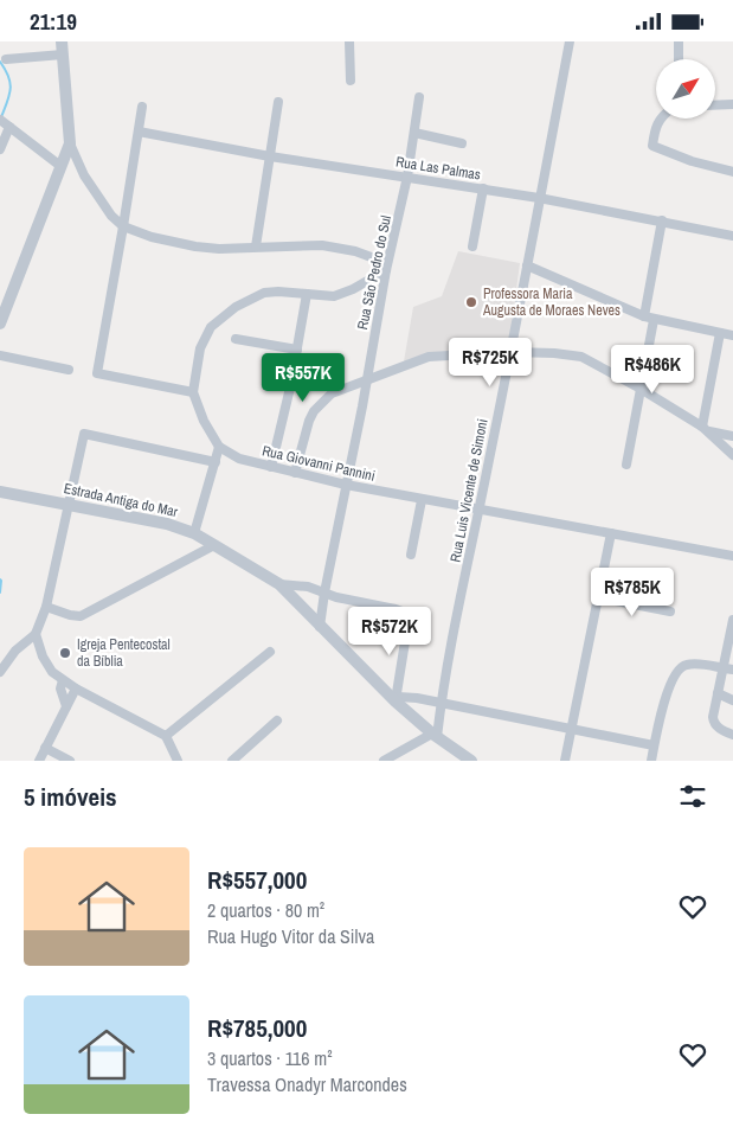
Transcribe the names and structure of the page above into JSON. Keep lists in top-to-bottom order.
{
  "streets": {
    "street": [
      "Rua Las Palmas",
      "Rua São Pedro do Sul",
      "Rua Giovanni Pannini",
      "Rua Luis Vicente de Simoni",
      "Estrada Antiga do Mar"
    ]
  },
  "crossings": [
    ["Rua Las Palmas", "Rua São Pedro do Sul"],
    ["Rua Las Palmas", "Rua Luis Vicente de Simoni"],
    ["Rua São Pedro do Sul", "Rua Giovanni Pannini"],
    ["Rua São Pedro do Sul", "Estrada Antiga do Mar"],
    ["Rua Giovanni Pannini", "Rua Luis Vicente de Simoni"],
    ["Rua Luis Vicente de Simoni", "Estrada Antiga do Mar"]
  ],
  "places": ["Professora Maria Augusta de Moraes Neves", "Igreja Pentecostal da Bíblia"],
  "north": "top right",
  "page": {
    "status": "21:19",
    "price": [
      "R$725K",
      "R$486K",
      "R$557K",
      "R$785K",
      "R$572K"
    ],
    "heading": "5 imóveis",
    "list": [
      {
        "name": "R$557,000",
        "note": "2 quartos · 80 m² · Rua Hugo Vitor da Silva"
      },
      {
        "name": "R$785,000",
        "note": "3 quartos · 116 m² · Travessa Onadyr Marcondes"
      }
    ]
  }
}
